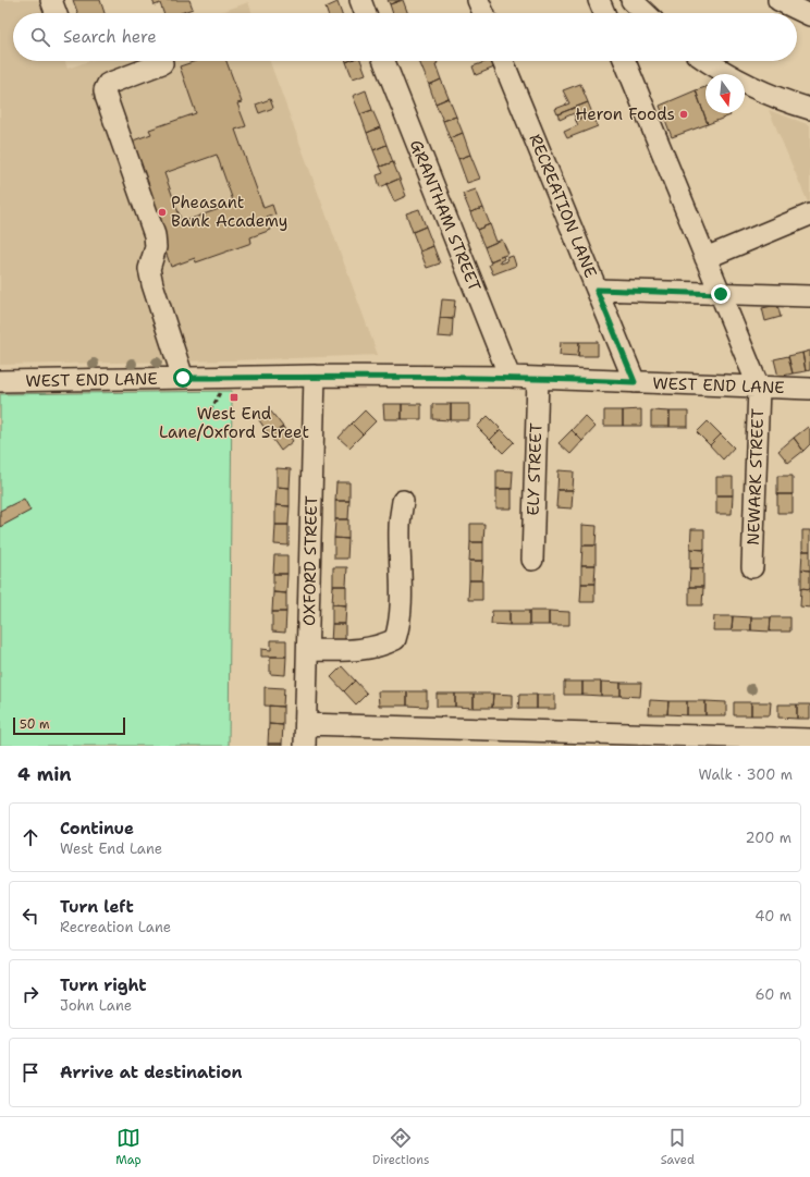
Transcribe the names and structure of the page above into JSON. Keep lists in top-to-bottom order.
{
  "streets": {
    "street": [
      "RECREATION LANE",
      "GRANTHAM STREET",
      "WEST END LANE",
      "ELY STREET",
      "NEWARK STREET",
      "OXFORD STREET"
    ]
  },
  "crossings": [
    ["RECREATION LANE", "WEST END LANE"],
    ["GRANTHAM STREET", "WEST END LANE"],
    ["WEST END LANE", "ELY STREET"],
    ["WEST END LANE", "NEWARK STREET"],
    ["WEST END LANE", "OXFORD STREET"]
  ],
  "places": {
    "other": ["Heron Foods", "Pheasant Bank Academy"],
    "transit": ["West End Lane/Oxford Street"]
  },
  "scale_bar": "50 m",
  "north": "bottom",
  "page": {
    "search": "Search here",
    "scale": "50 m",
    "heading": ["4 min", "Walk · 300 m"],
    "list": [
      ["Continue", "West End Lane", "200 m"],
      ["Turn left", "Recreation Lane", "40 m"],
      ["Turn right", "John Lane", "60 m"],
      "Arrive at destination"
    ],
    "nav": ["Map", "Directions", "Saved"]
  }
}
